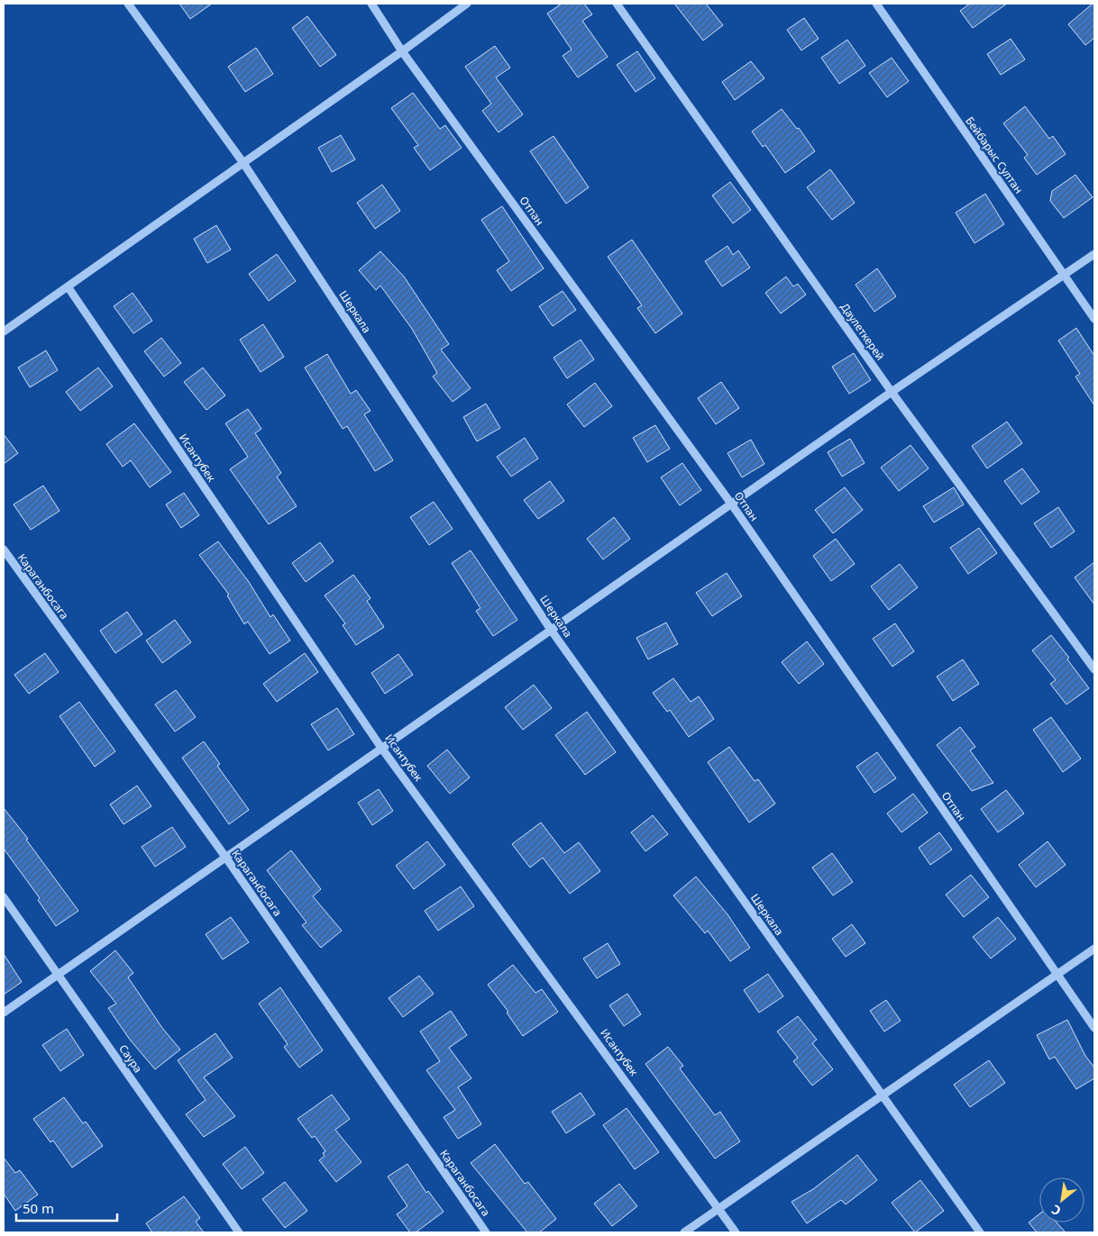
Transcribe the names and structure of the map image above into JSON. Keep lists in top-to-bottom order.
{
  "streets": {
    "street": [
      "Бейбарыс Султан",
      "Отпан",
      "Шеркала",
      "Даулеткерей",
      "Исантубек",
      "Караганбосага",
      "Саура"
    ]
  },
  "scale_bar": "50 m",
  "north": "bottom left"
}
